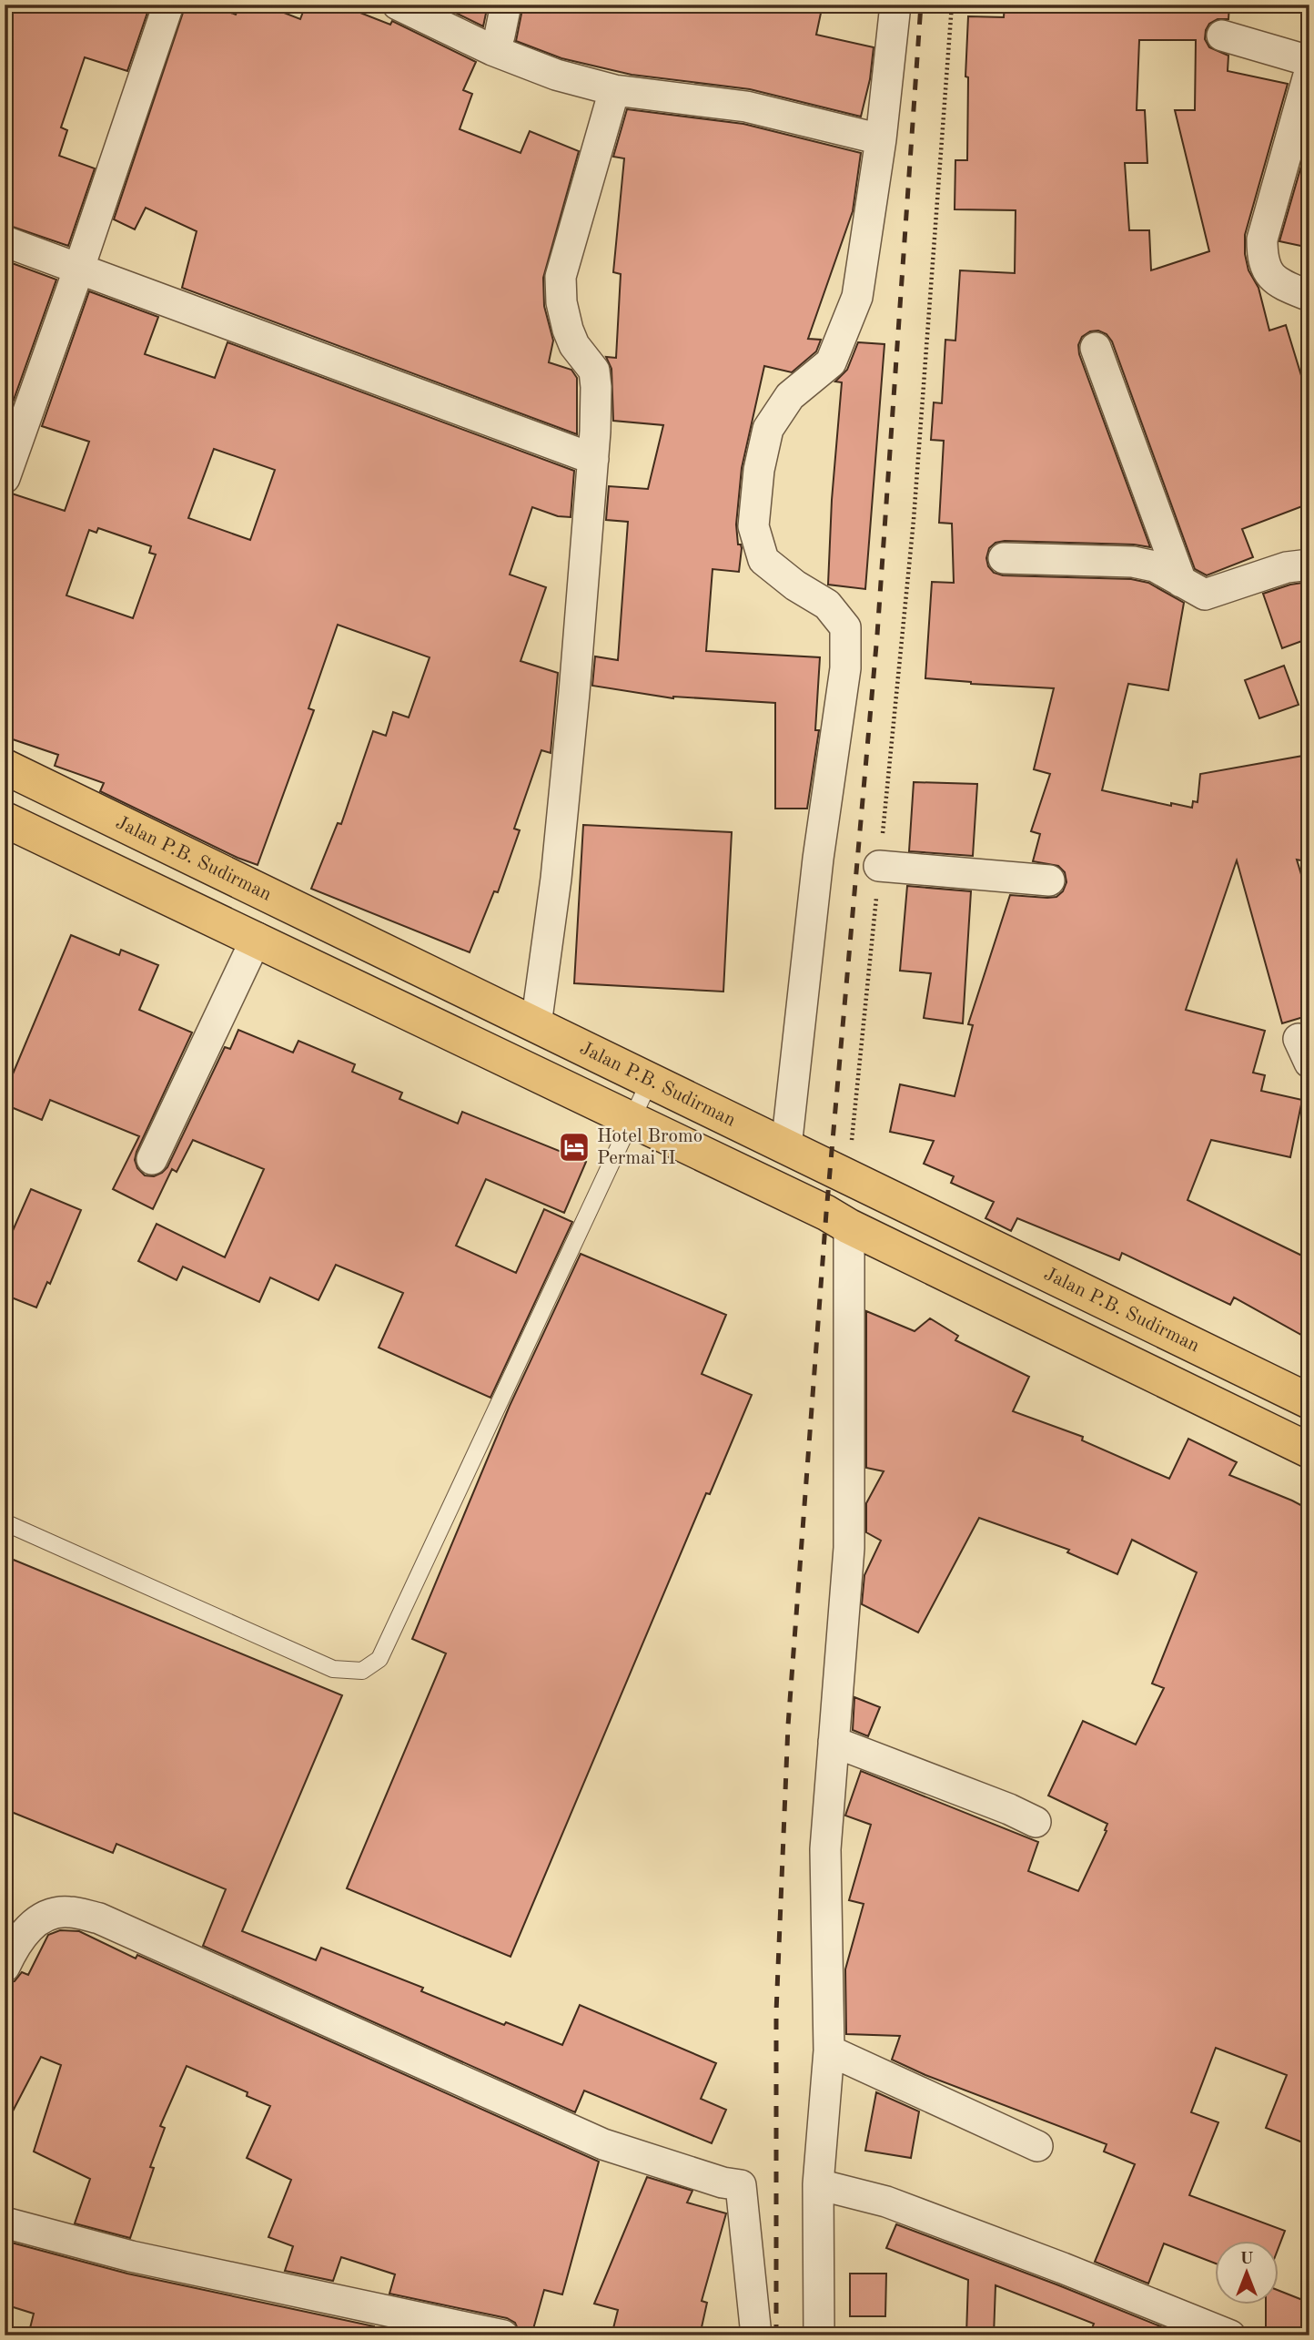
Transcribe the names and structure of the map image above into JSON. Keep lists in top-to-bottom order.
{
  "streets": {
    "main road": ["Jalan P.B. Sudirman"]
  },
  "places": {
    "hotel": ["Hotel Bromo Permai II"]
  },
  "north": "top"
}
